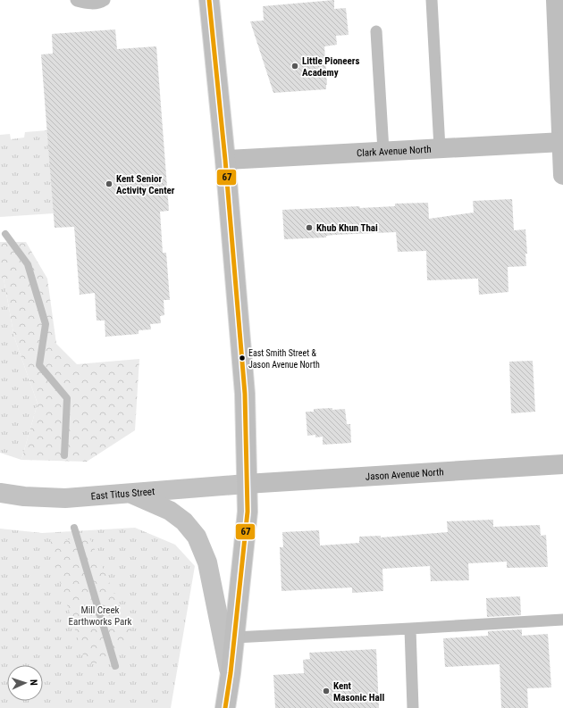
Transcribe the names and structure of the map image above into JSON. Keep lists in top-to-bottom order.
{
  "streets": {
    "street": ["Clark Avenue North", "Jason Avenue North", "East Titus Street"]
  },
  "crossings": [
    ["Jason Avenue North", "East Titus Street"]
  ],
  "parks": ["Mill Creek Earthworks Park"],
  "places": [
    "Little Pioneers Academy",
    "Kent Senior Activity Center",
    "Khub Khun Thai",
    "East Smith Street & Jason Avenue North",
    "Kent Masonic Hall"
  ],
  "lines": ["transit line 67"],
  "north": "right"
}
